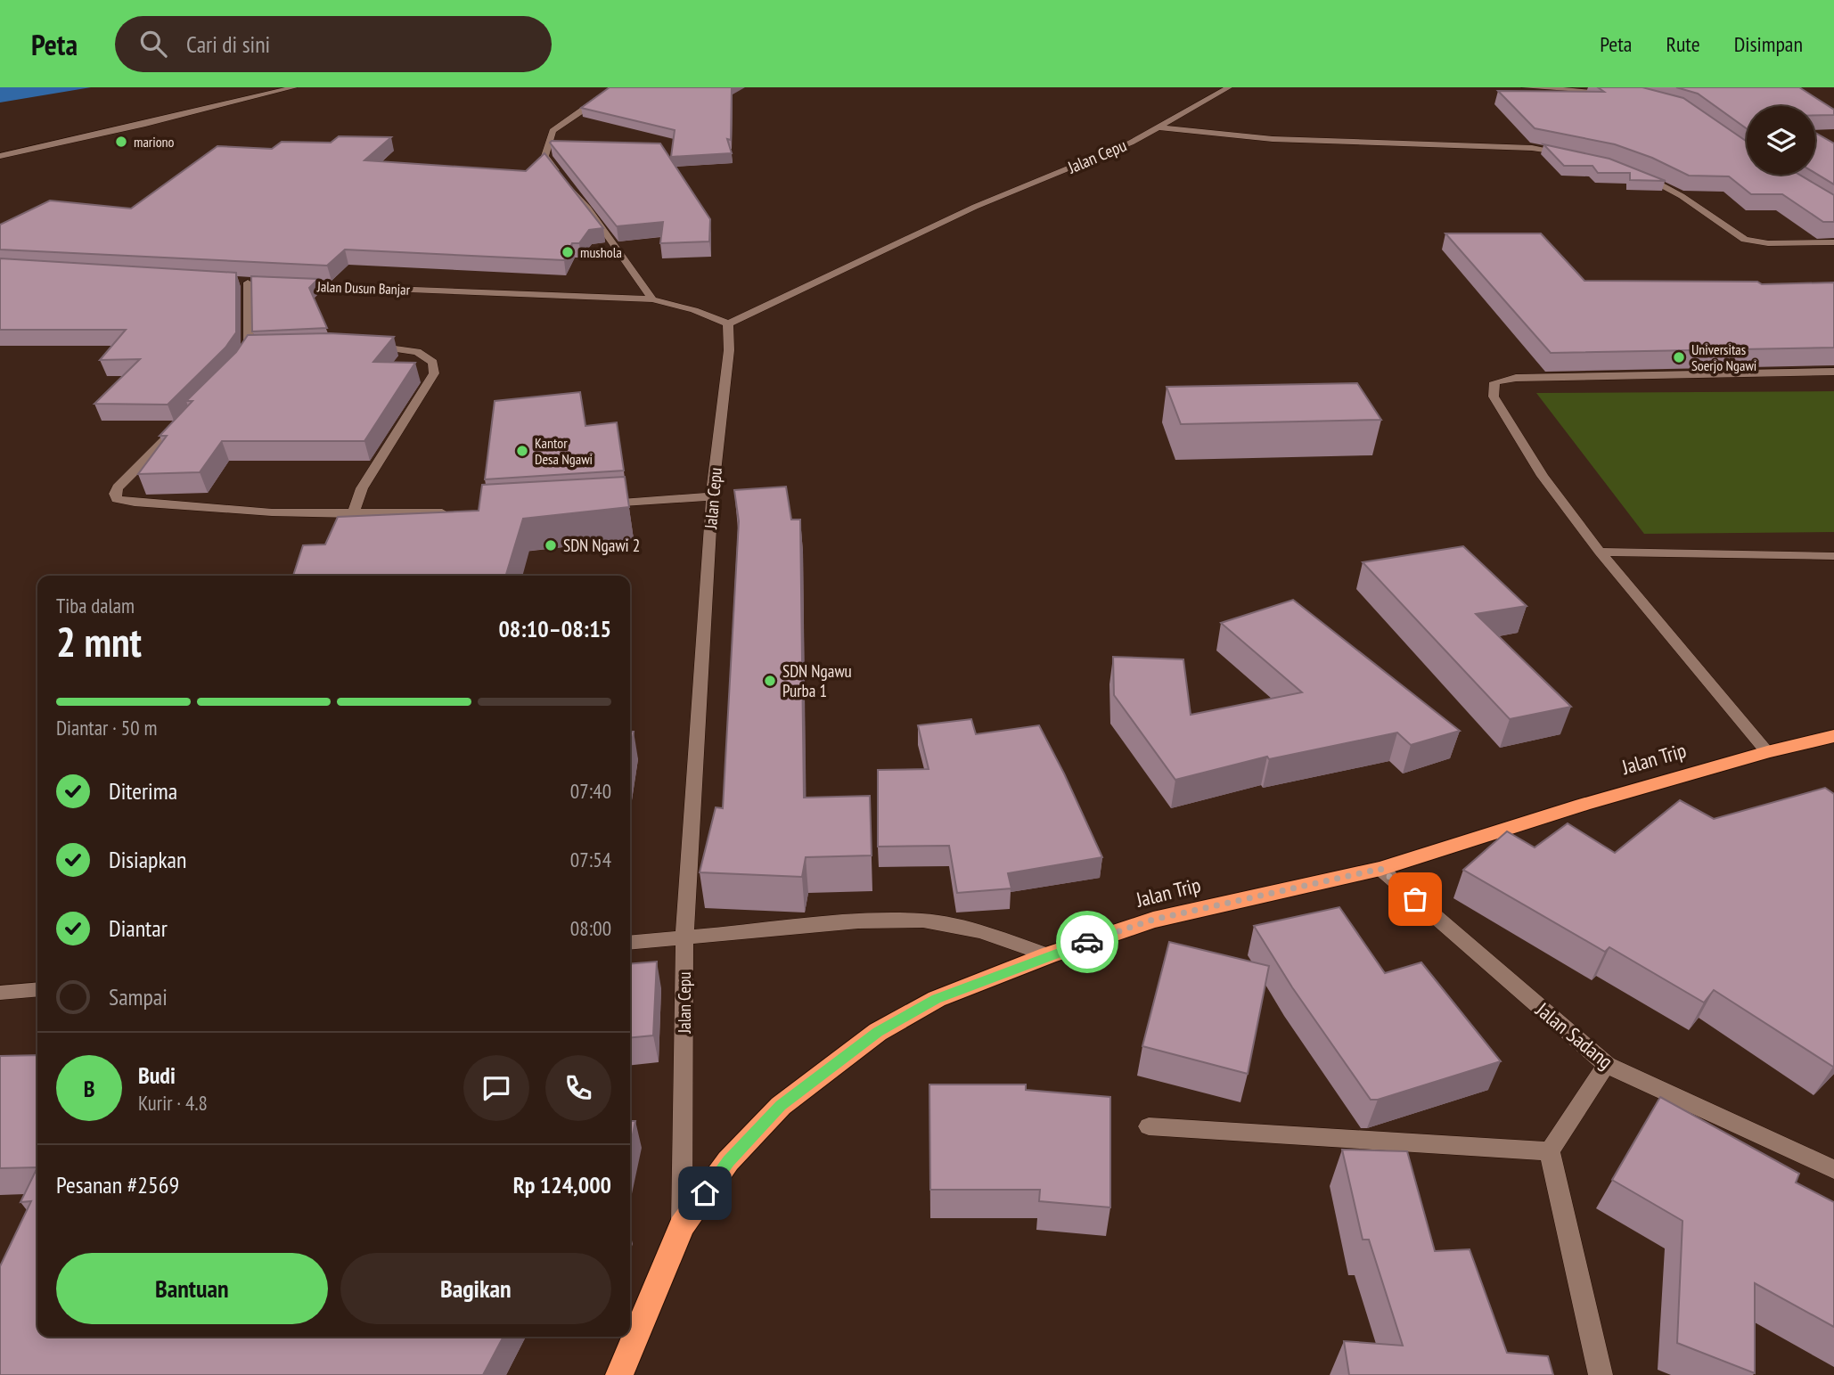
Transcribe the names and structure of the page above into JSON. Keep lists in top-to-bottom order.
{
  "streets": {
    "highway": ["Jalan Trip"],
    "street": ["Jalan Cepu", "Jalan Dusun Banjar", "Jalan Sadang"]
  },
  "crossings": [
    ["Jalan Cepu", "Jalan Dusun Banjar"],
    ["Jalan Cepu", "Jalan Trip"],
    ["Jalan Trip", "Jalan Sadang"]
  ],
  "places": [
    "mariono",
    "mushola",
    "Universitas Soerjo Ngawi",
    "Kantor Desa Ngawi",
    "SDN Ngawi 2",
    "SDN Ngawu Purba 1"
  ],
  "page": {
    "header": "Peta",
    "search": "Cari di sini",
    "nav": ["Peta", "Rute", "Disimpan"],
    "heading": ["2 mnt", "Tiba dalam", "08:10–08:15"],
    "panel": [
      "Budi",
      "Kurir · 4.8",
      "Pesanan #2569",
      "Rp 124,000"
    ],
    "bar": "Diantar · 50 m",
    "list": [
      ["Diterima", "07:40"],
      ["Disiapkan", "07:54"],
      ["Diantar", "08:00"],
      "Sampai"
    ],
    "round": "B",
    "buttons": ["Bantuan", "Bagikan"]
  }
}
